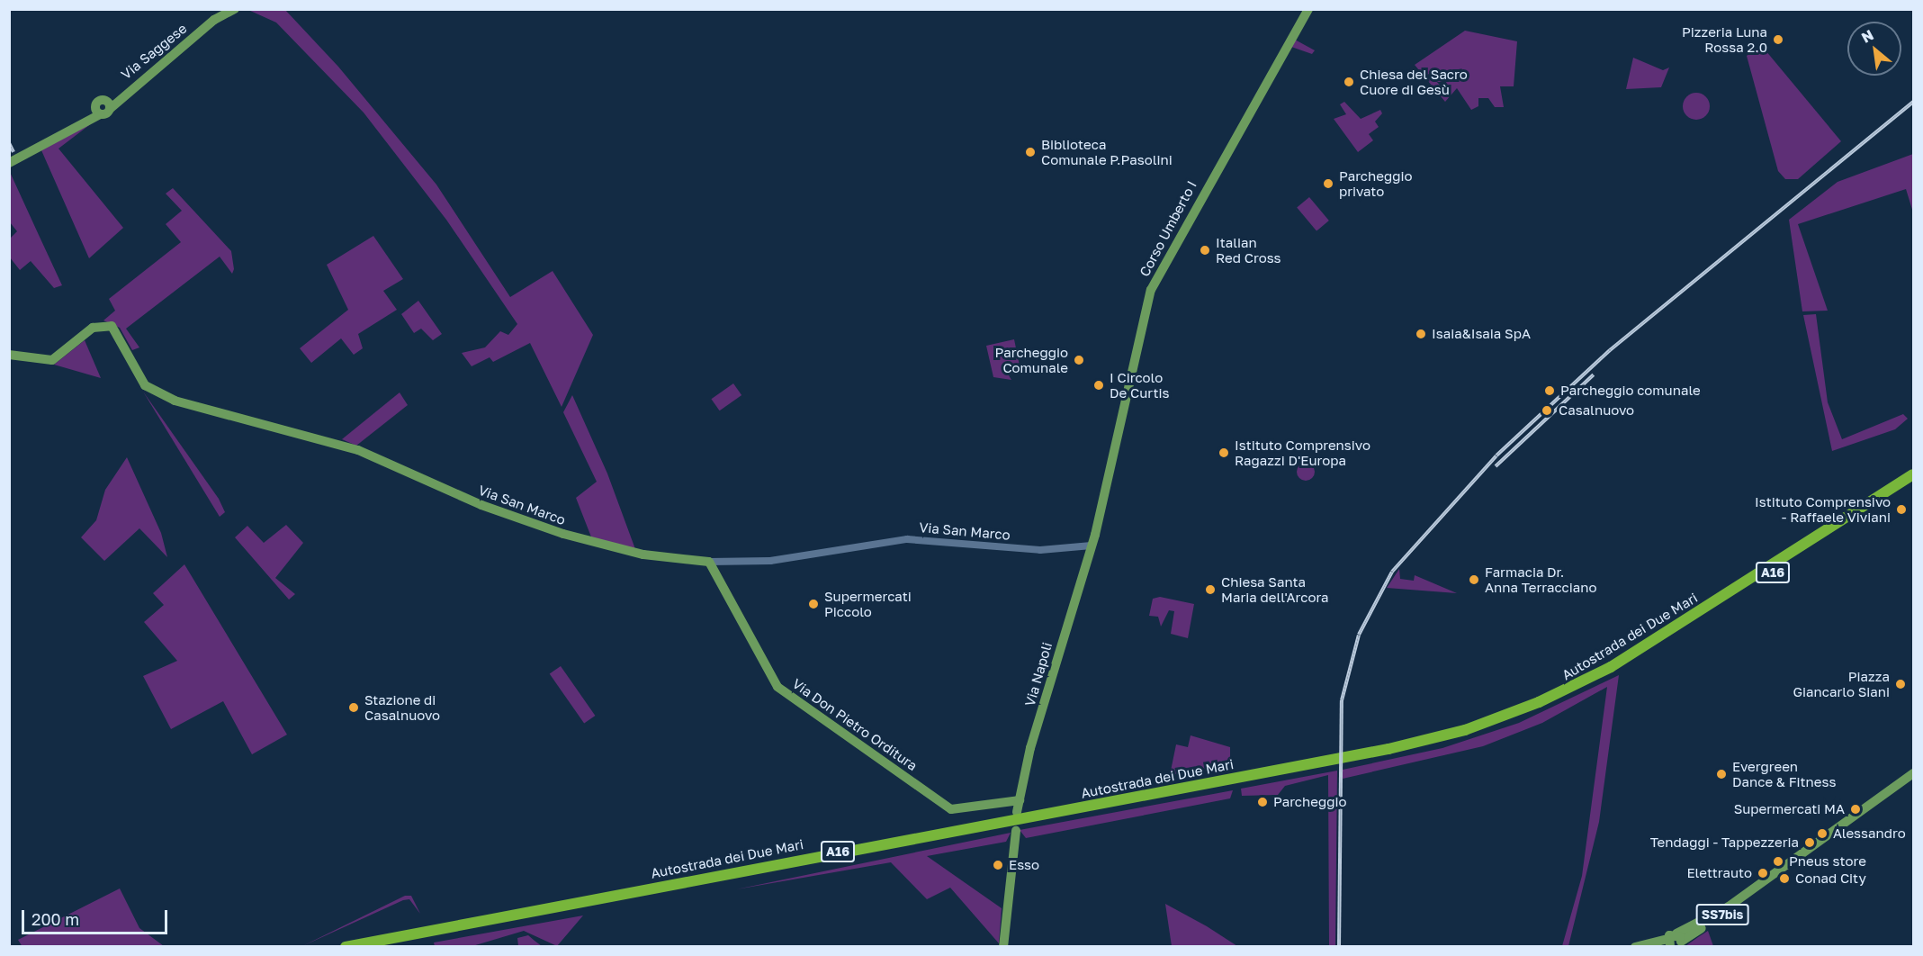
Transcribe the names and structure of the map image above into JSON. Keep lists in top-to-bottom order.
{
  "streets": {
    "highway": ["A16", "Autostrada dei Due Mari"],
    "main road": [
      "Via Saggese",
      "Corso Umberto I",
      "Via San Marco",
      "Via Napoli",
      "Via Don Pietro Orditura",
      "SS7bis"
    ]
  },
  "crossings": [
    ["Corso Umberto I", "Via San Marco"],
    ["Corso Umberto I", "Via Napoli"],
    ["Via San Marco", "Via Napoli"],
    ["Via San Marco", "Via Don Pietro Orditura"],
    ["Via Napoli", "Via Don Pietro Orditura"]
  ],
  "places": [
    "Pizzeria Luna Rossa 2.0",
    "Chiesa del Sacro Cuore di Gesù",
    "Biblioteca Comunale P.Pasolini",
    "Parcheggio privato",
    "Italian Red Cross",
    "Isaia&Isaia SpA",
    "Parcheggio Comunale",
    "I Circolo De Curtis",
    "Parcheggio comunale",
    "Casalnuovo",
    "Istituto Comprensivo Ragazzi D'Europa",
    "Istituto Comprensivo - Raffaele Viviani",
    "Farmacia Dr. Anna Terracciano",
    "Chiesa Santa Maria dell'Arcora",
    "Supermercati Piccolo",
    "Piazza Giancarlo Siani",
    "Stazione di Casalnuovo",
    "Evergreen Dance & Fitness",
    "Parcheggio",
    "Supermercati MA",
    "Alessandro",
    "Tendaggi - Tappezzeria",
    "Pneus store",
    "Esso",
    "Elettrauto",
    "Conad City"
  ],
  "scale_bar": "200 m",
  "north": "top left"
}
